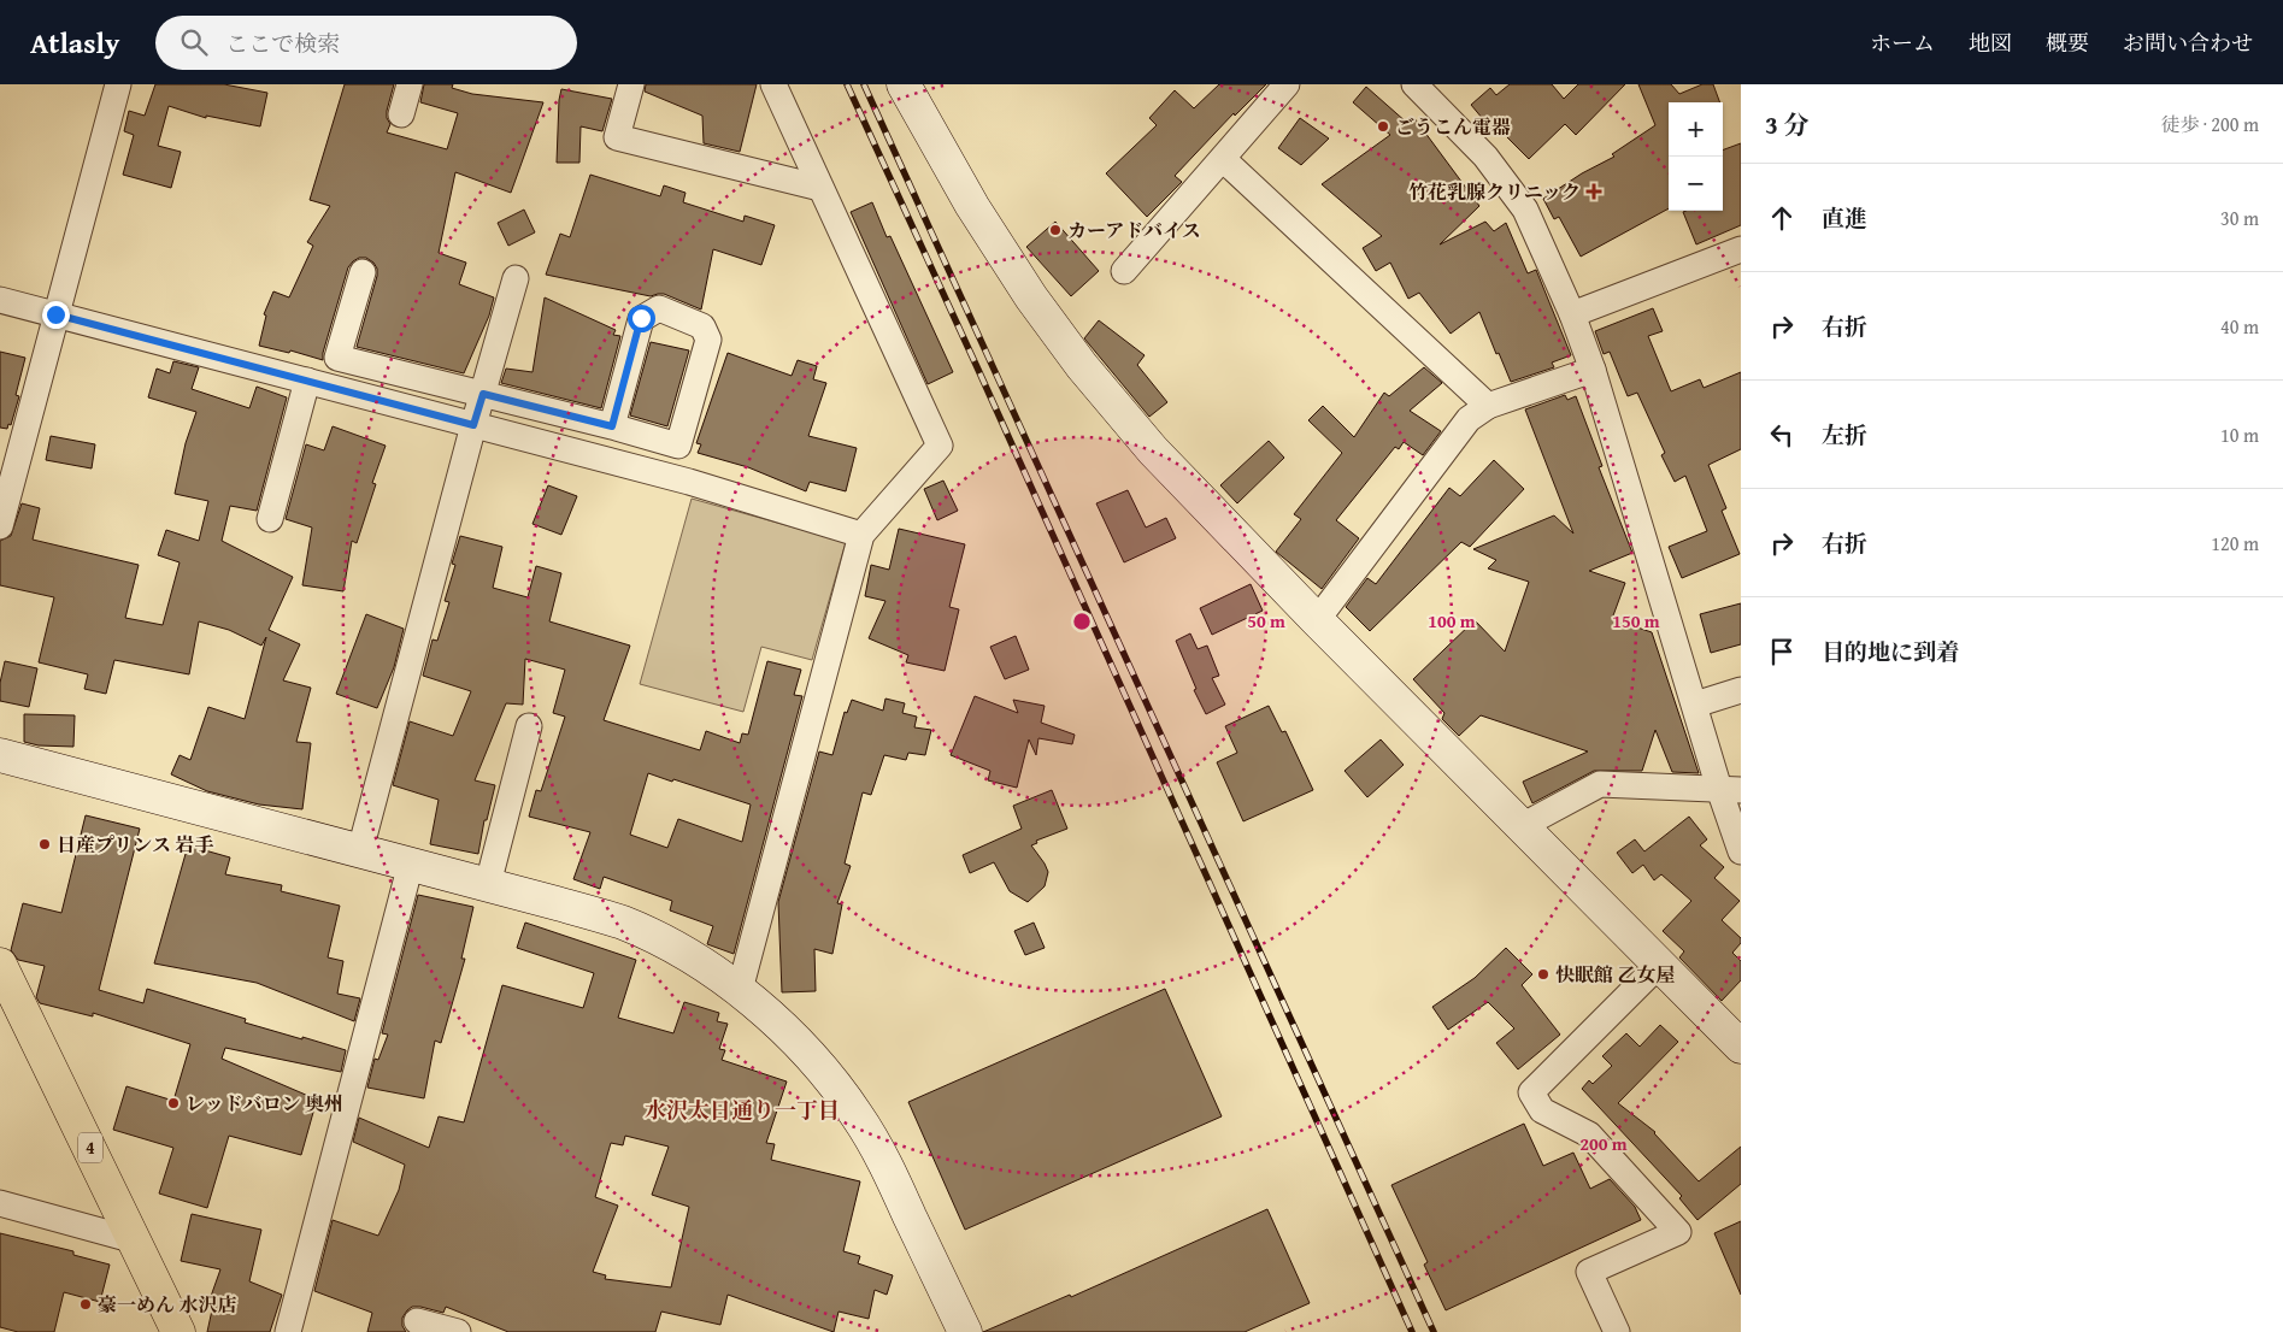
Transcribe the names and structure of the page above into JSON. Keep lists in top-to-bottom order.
{
  "streets": {
    "highway": ["4"]
  },
  "districts": ["水沢太日通り一丁目"],
  "places": {
    "other": [
      "ごうこん電器",
      "カーアドバイス",
      "日産プリンス 岩手",
      "快眠館 乙女屋",
      "レッドバロン 奥州",
      "豪一めん 水沢店"
    ],
    "health": ["竹花乳腺クリニック"]
  },
  "page": {
    "header": "Atlasly",
    "search": "ここで検索",
    "nav": [
      "ホーム",
      "地図",
      "概要",
      "お問い合わせ"
    ],
    "heading": ["3 分", "徒歩 · 200 m"],
    "map_buttons": ["+", "−"],
    "list": [
      ["直進", "30 m"],
      ["右折", "40 m"],
      ["左折", "10 m"],
      ["右折", "120 m"],
      "目的地に到着"
    ]
  },
  "rings": [
    "50 m",
    "100 m",
    "150 m",
    "200 m"
  ]
}
